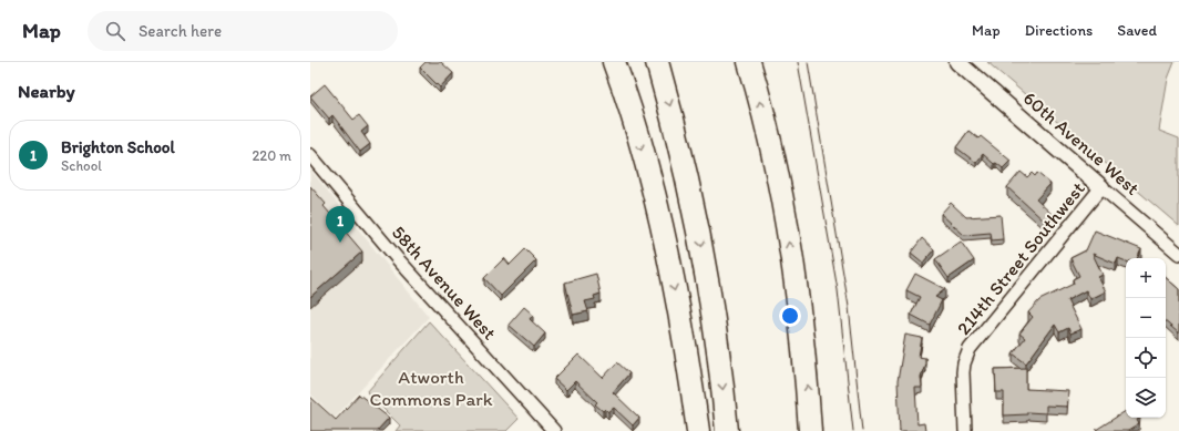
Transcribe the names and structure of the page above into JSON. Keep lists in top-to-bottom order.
{
  "streets": {
    "street": ["60th Avenue West", "214th Street Southwest", "58th Avenue West"]
  },
  "crossings": [
    ["60th Avenue West", "214th Street Southwest"]
  ],
  "parks": ["Atworth Commons Park"],
  "page": {
    "header": "Map",
    "search": "Search here",
    "nav": ["Map", "Directions", "Saved"],
    "heading": "Nearby",
    "list": [
      {
        "mark": "1",
        "name": "Brighton School",
        "note": "School",
        "value": "220 m"
      }
    ],
    "pins": "1",
    "map_buttons": ["+", "−"]
  }
}
